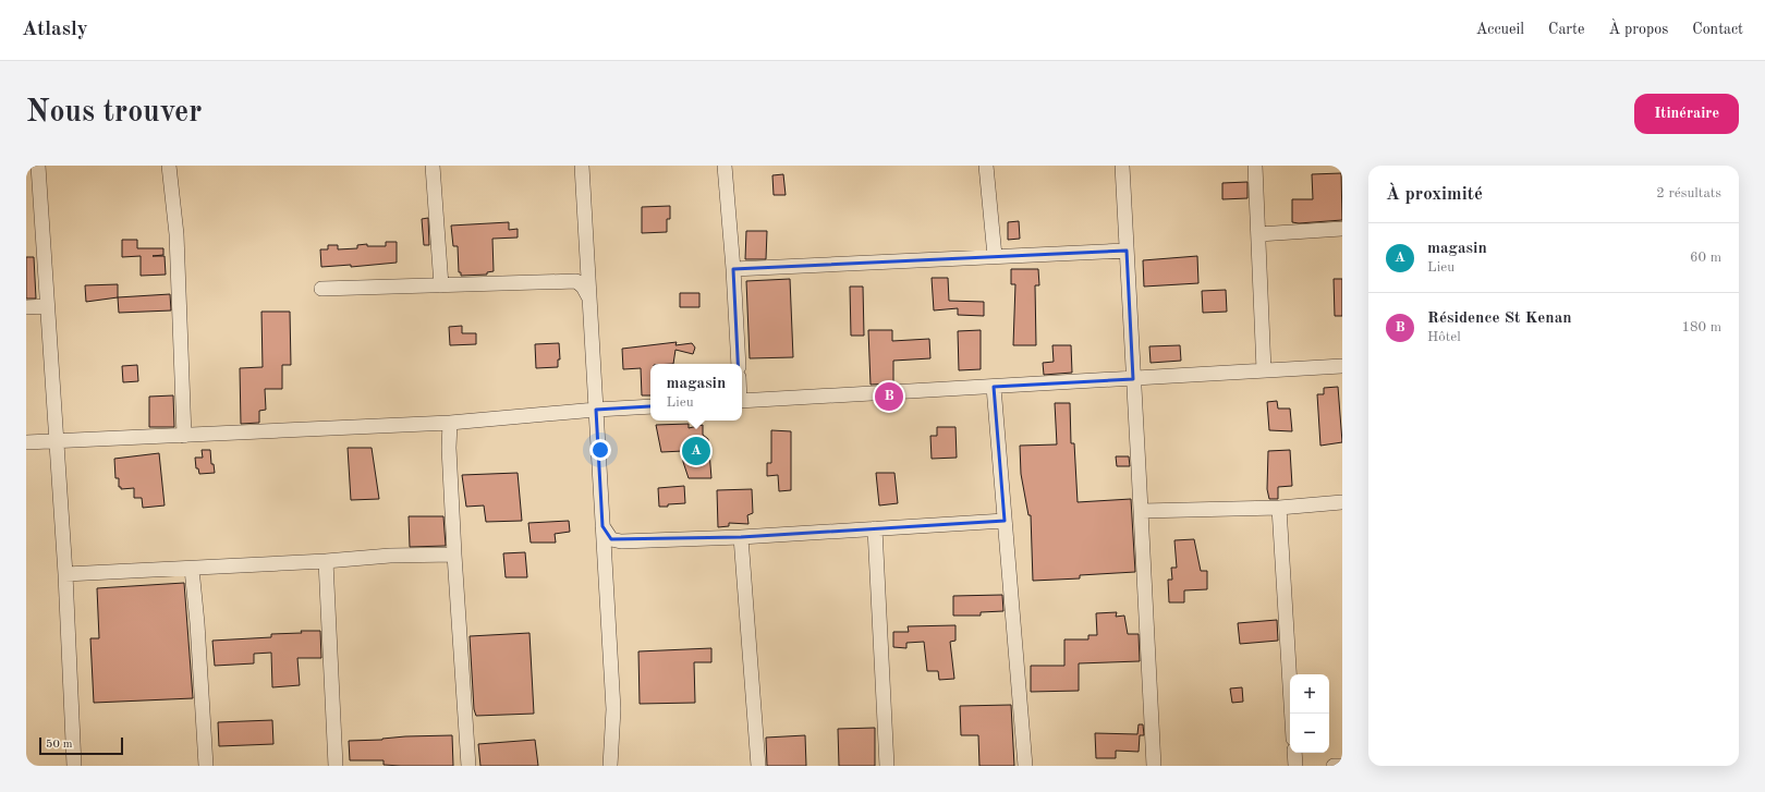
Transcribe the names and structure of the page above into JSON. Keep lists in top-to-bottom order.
{
  "scale_bar": "50 m",
  "page": {
    "header": "Atlasly",
    "nav": [
      "Accueil",
      "Carte",
      "À propos",
      "Contact"
    ],
    "buttons": "Itinéraire",
    "title": "Nous trouver",
    "heading": ["À proximité", "2 résultats"],
    "list": [
      {
        "mark": "A",
        "name": "magasin",
        "note": "Lieu",
        "value": "60 m"
      },
      {
        "mark": "B",
        "name": "Résidence St Kenan",
        "note": "Hôtel",
        "value": "180 m"
      }
    ],
    "popup": ["magasin", "Lieu"],
    "pins": ["B", "A"],
    "map_buttons": ["+", "−"],
    "scale": "50 m"
  }
}
